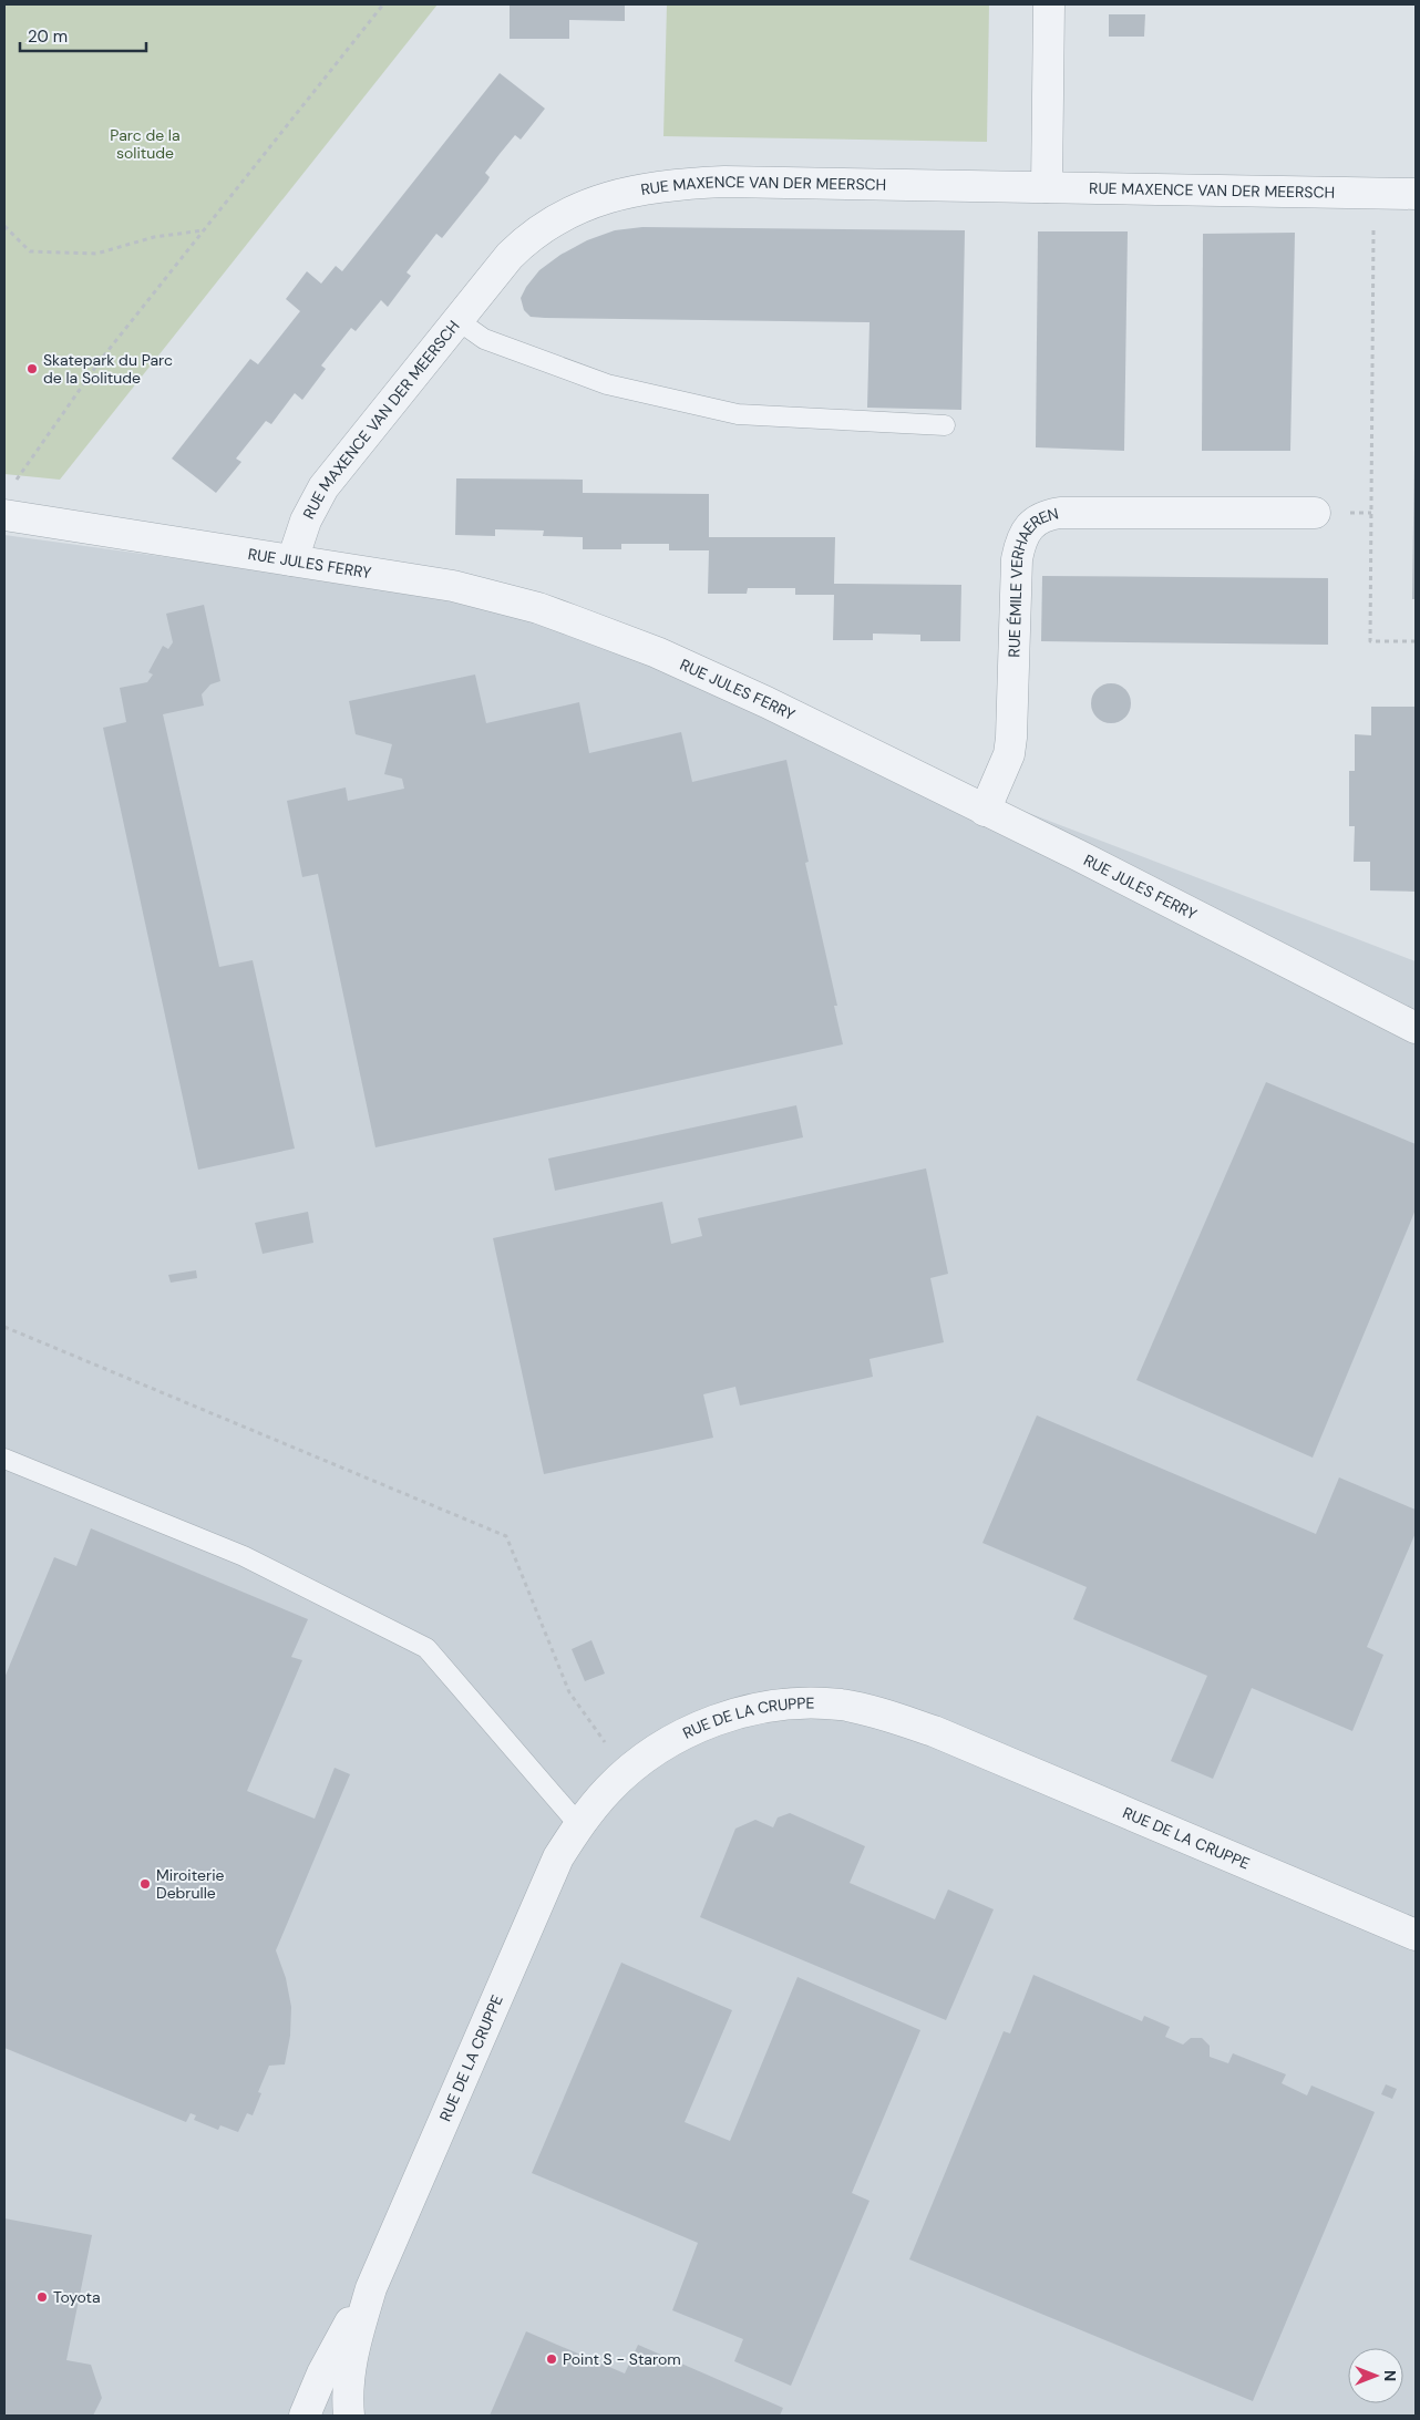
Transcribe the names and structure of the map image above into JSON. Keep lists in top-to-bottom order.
{
  "streets": {
    "street": [
      "RUE MAXENCE VAN DER MEERSCH",
      "RUE JULES FERRY",
      "RUE ÉMILE VERHAEREN",
      "RUE DE LA CRUPPE"
    ]
  },
  "crossings": [
    ["RUE MAXENCE VAN DER MEERSCH", "RUE JULES FERRY"],
    ["RUE JULES FERRY", "RUE ÉMILE VERHAEREN"]
  ],
  "parks": ["Parc de la solitude"],
  "places": [
    "Skatepark du Parc de la Solitude",
    "Miroiterie Debrulle",
    "Toyota",
    "Point S - Starom"
  ],
  "scale_bar": "20 m",
  "north": "right"
}
